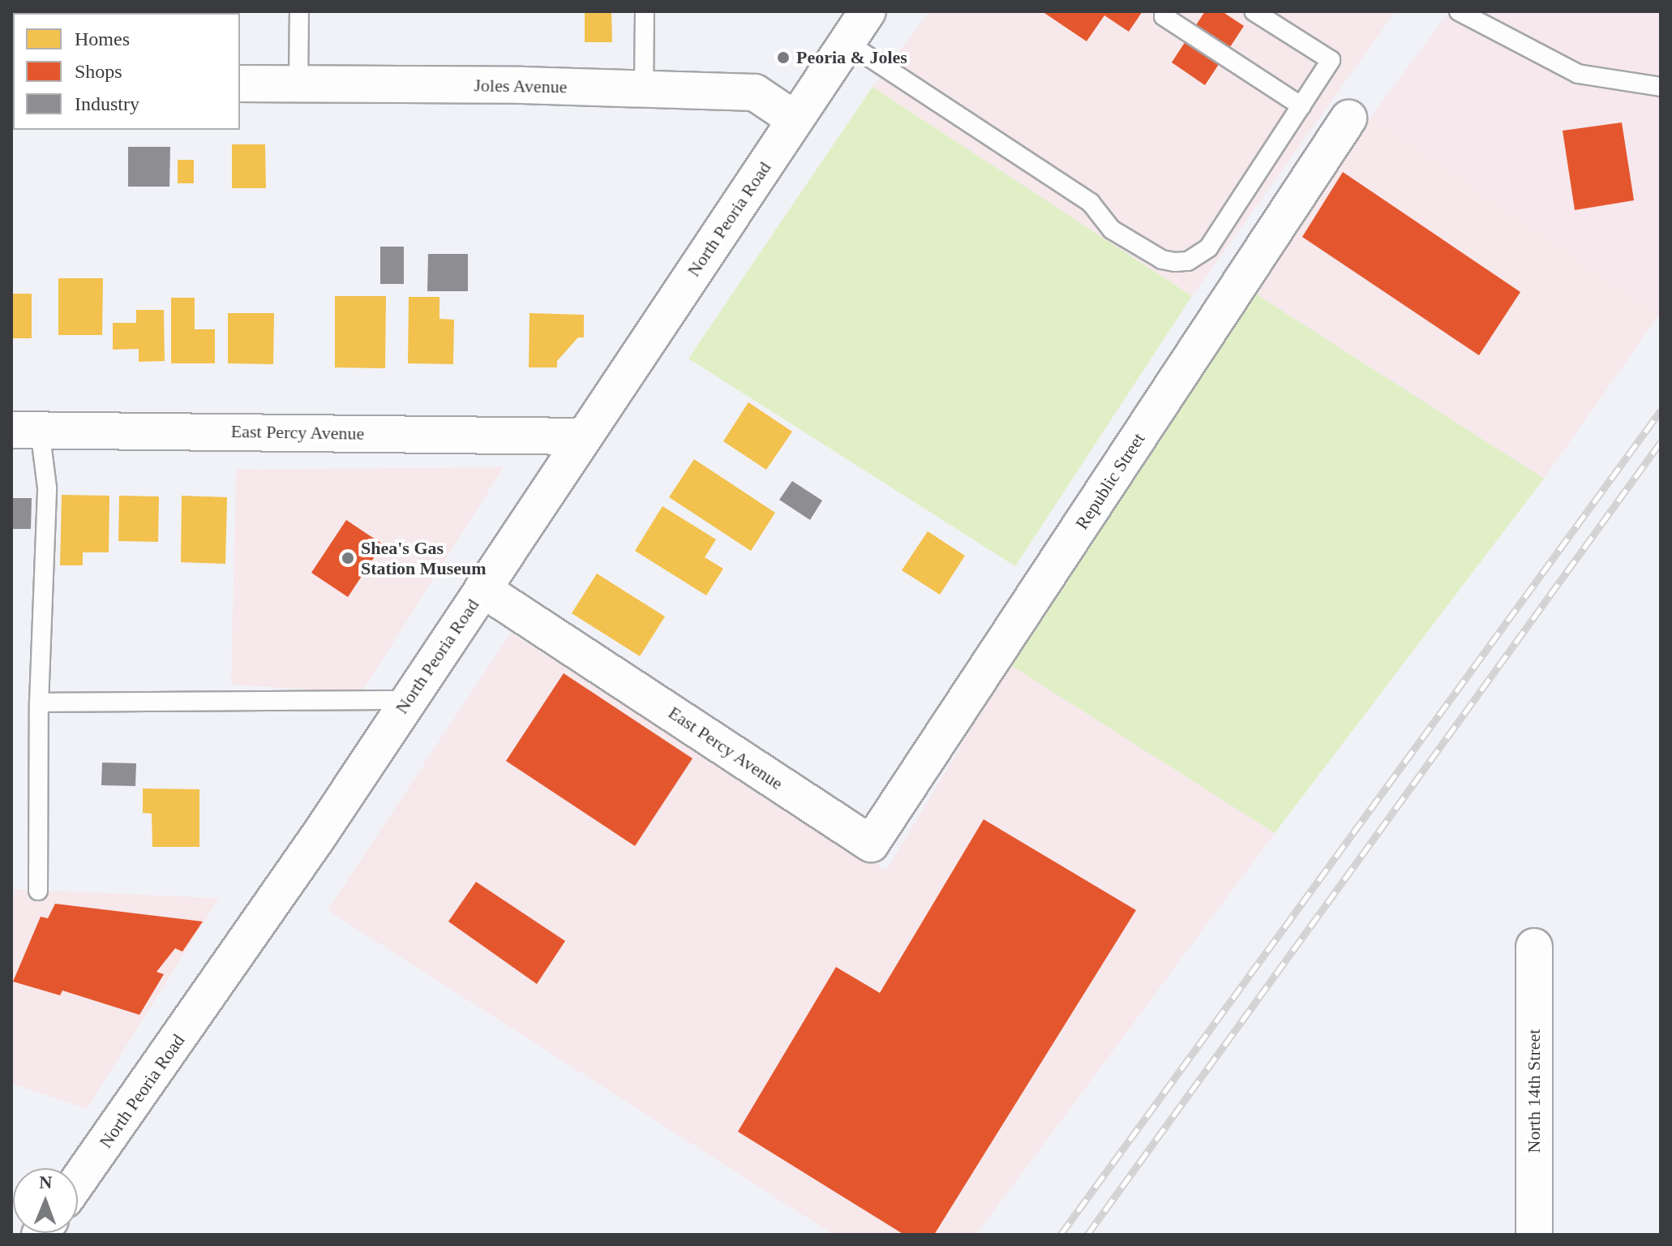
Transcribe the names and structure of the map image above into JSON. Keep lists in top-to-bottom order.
{
  "streets": {
    "street": [
      "Joles Avenue",
      "North Peoria Road",
      "East Percy Avenue",
      "Republic Street",
      "North 14th Street"
    ]
  },
  "crossings": [
    ["Joles Avenue", "North Peoria Road"],
    ["North Peoria Road", "East Percy Avenue"],
    ["East Percy Avenue", "Republic Street"]
  ],
  "places": ["Peoria & Joles", "Shea's Gas Station Museum"],
  "legend": ["Homes", "Shops", "Industry"],
  "north": "top"
}
